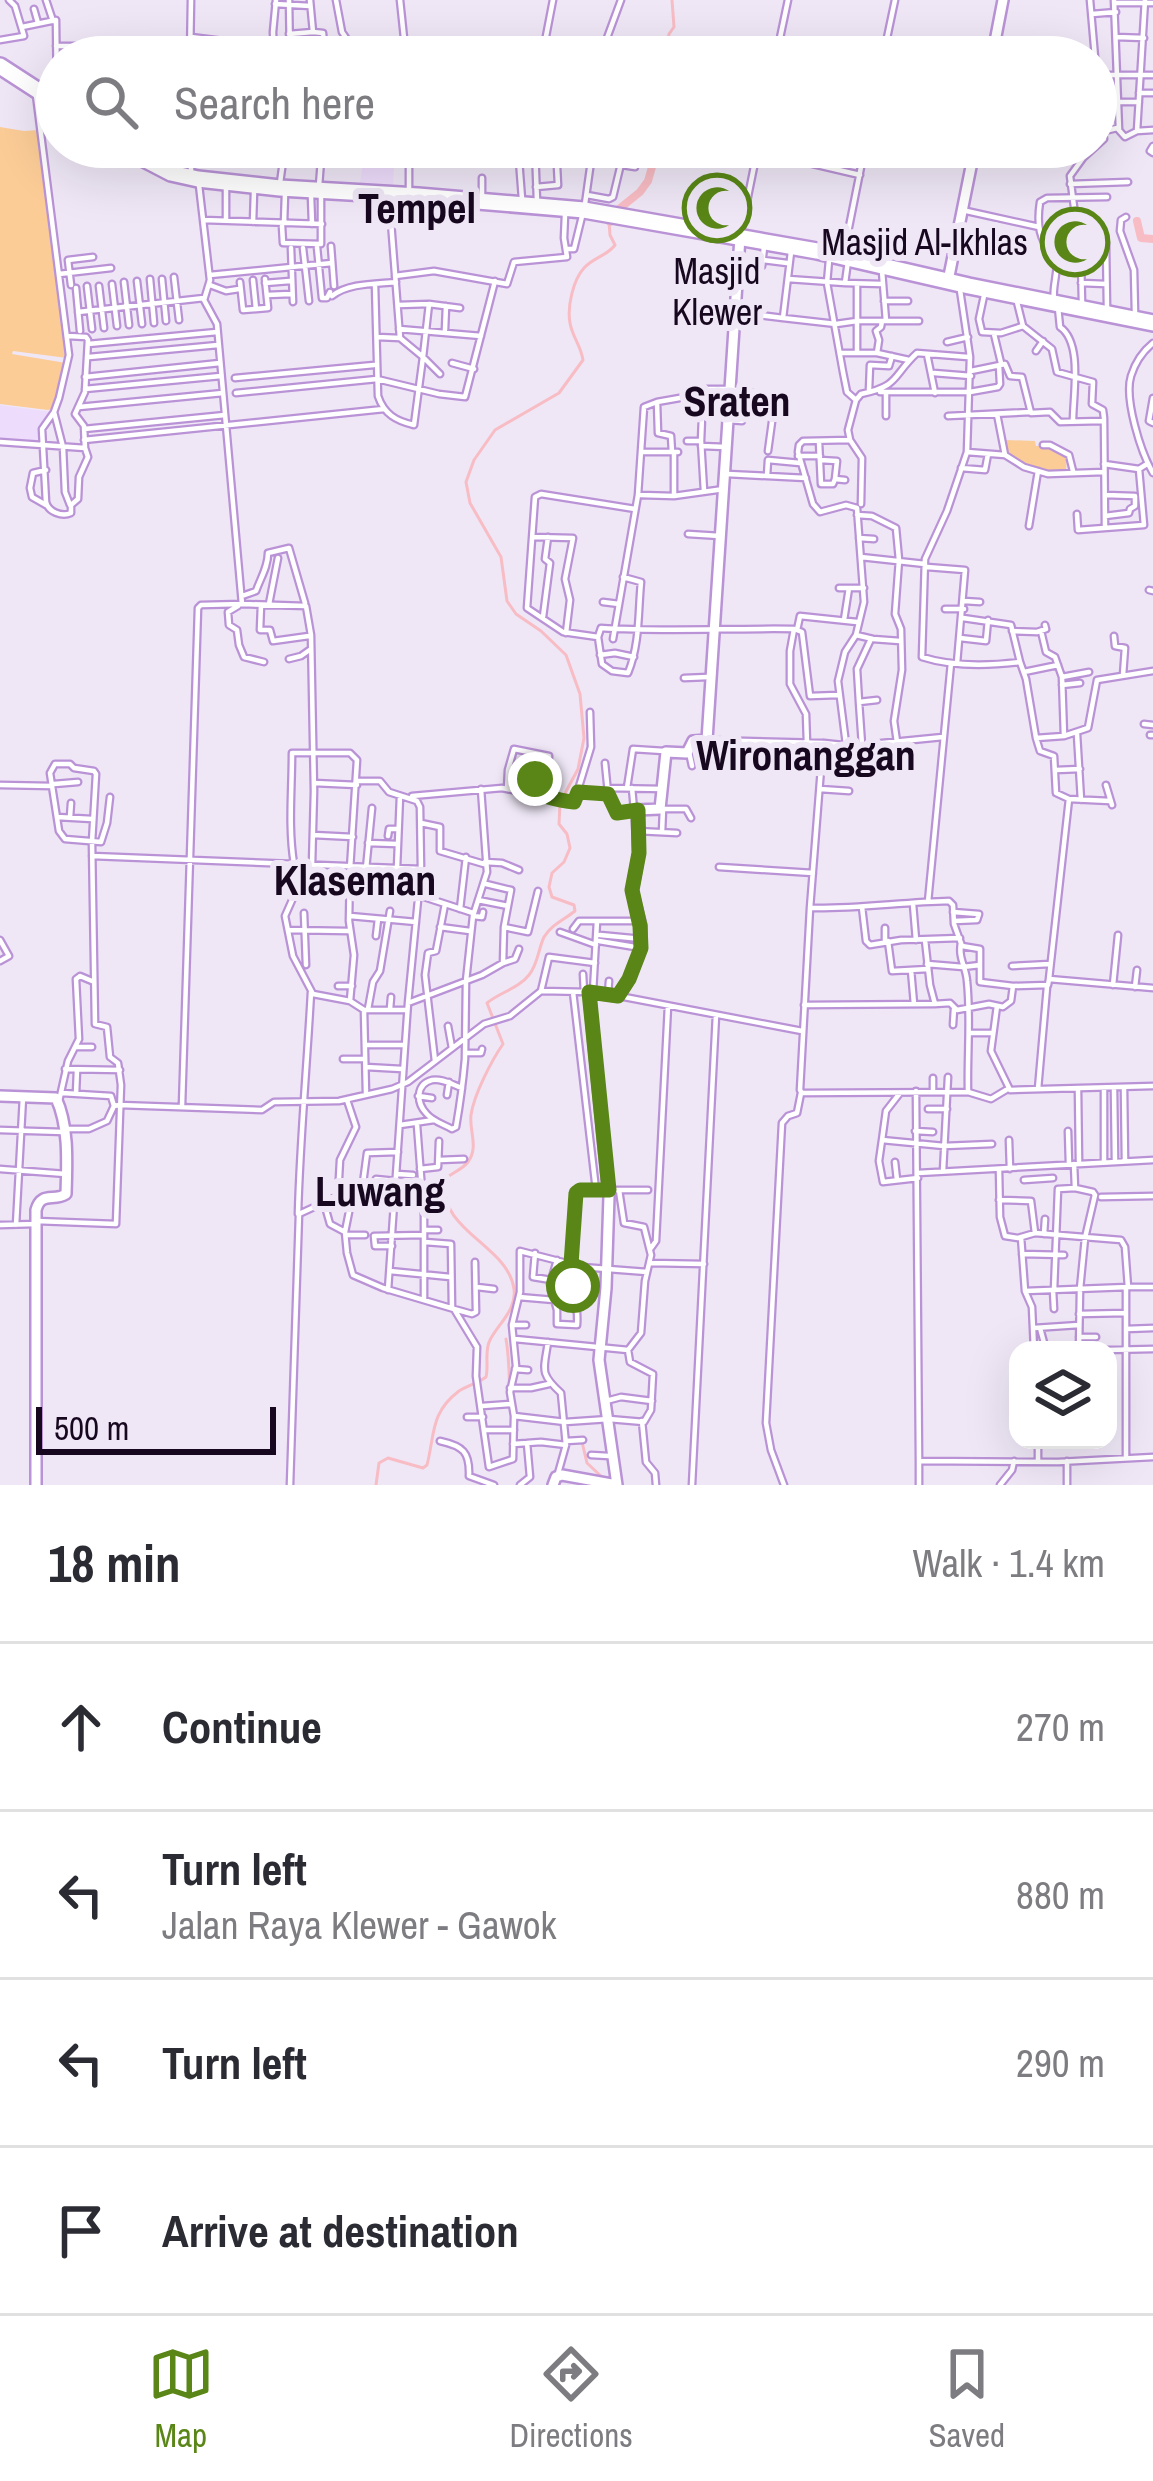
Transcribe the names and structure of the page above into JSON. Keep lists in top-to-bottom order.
{
  "districts": [
    "Tempel",
    "Sraten",
    "Wironanggan",
    "Klaseman",
    "Luwang"
  ],
  "places": {
    "mosque": ["Masjid Klewer", "Masjid Al-Ikhlas"]
  },
  "scale_bar": "500 m",
  "page": {
    "search": "Search here",
    "scale": "500 m",
    "heading": ["18 min", "Walk · 1.4 km"],
    "list": [
      ["Continue", "270 m"],
      ["Turn left", "Jalan Raya Klewer - Gawok", "880 m"],
      ["Turn left", "290 m"],
      "Arrive at destination"
    ],
    "nav": ["Map", "Directions", "Saved"]
  }
}
